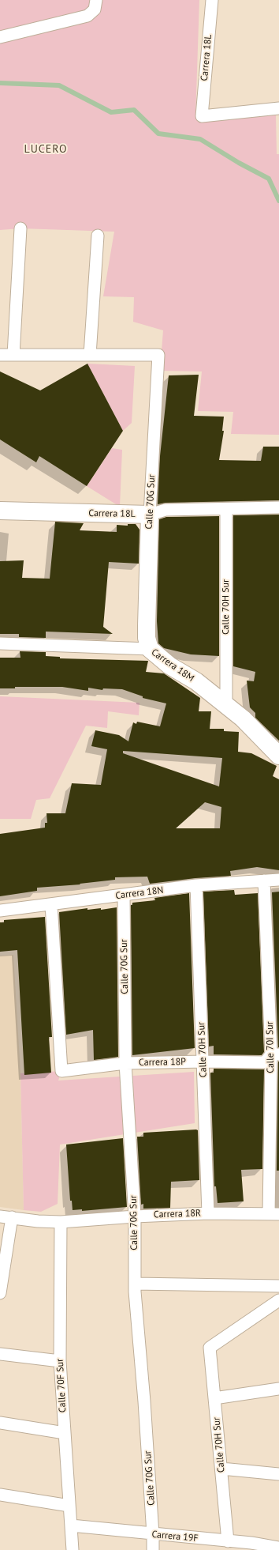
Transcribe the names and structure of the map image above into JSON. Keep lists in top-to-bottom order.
{
  "streets": {
    "street": [
      "Carrera 18L",
      "Calle 70G Sur",
      "Calle 70H Sur",
      "Carrera 18M",
      "Carrera 18N",
      "Calle 70I Sur",
      "Carrera 18P",
      "Carrera 18R",
      "Calle 70F Sur",
      "Carrera 19F"
    ]
  },
  "crossings": [
    ["Carrera 18L", "Calle 70G Sur"],
    ["Carrera 18L", "Calle 70H Sur"],
    ["Calle 70G Sur", "Carrera 18M"],
    ["Calle 70G Sur", "Carrera 18N"],
    ["Calle 70G Sur", "Carrera 18P"],
    ["Calle 70G Sur", "Carrera 18R"],
    ["Calle 70G Sur", "Carrera 19F"],
    ["Calle 70H Sur", "Carrera 18M"],
    ["Calle 70H Sur", "Carrera 18N"],
    ["Calle 70H Sur", "Carrera 18P"],
    ["Calle 70H Sur", "Carrera 18R"],
    ["Calle 70H Sur", "Carrera 19F"],
    ["Carrera 18N", "Calle 70I Sur"],
    ["Carrera 18N", "Carrera 18P"],
    ["Calle 70I Sur", "Carrera 18P"],
    ["Calle 70I Sur", "Carrera 18R"],
    ["Carrera 18R", "Calle 70F Sur"],
    ["Calle 70F Sur", "Carrera 19F"]
  ],
  "districts": ["LUCERO"]
}
